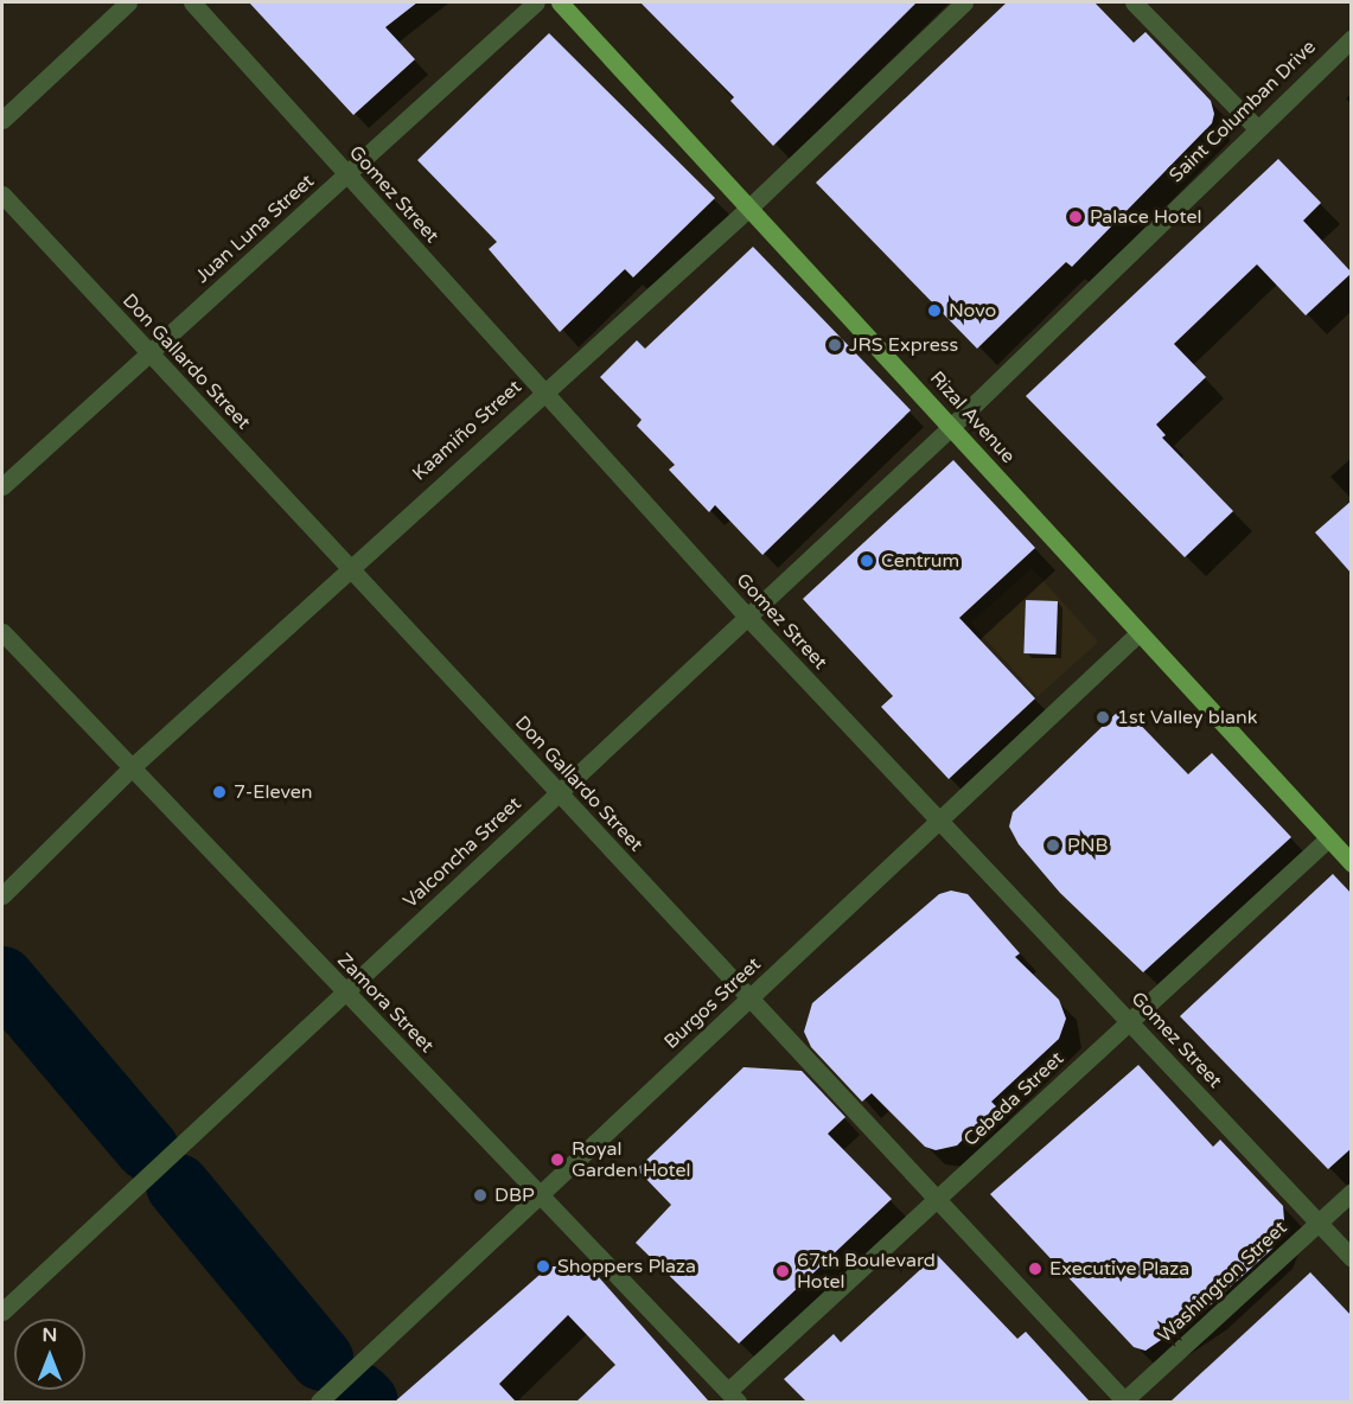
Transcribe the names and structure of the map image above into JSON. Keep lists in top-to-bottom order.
{
  "streets": {
    "main road": ["Rizal Avenue"],
    "street": [
      "Saint Columban Drive",
      "Gomez Street",
      "Juan Luna Street",
      "Don Gallardo Street",
      "Kaamiño Street",
      "Valconcha Street",
      "Zamora Street",
      "Burgos Street",
      "Cebeda Street",
      "Washington Street"
    ]
  },
  "crossings": [
    ["Saint Columban Drive", "Rizal Avenue"],
    ["Saint Columban Drive", "Valconcha Street"],
    ["Gomez Street", "Juan Luna Street"],
    ["Gomez Street", "Kaamiño Street"],
    ["Gomez Street", "Valconcha Street"],
    ["Gomez Street", "Burgos Street"],
    ["Gomez Street", "Cebeda Street"],
    ["Gomez Street", "Washington Street"],
    ["Juan Luna Street", "Don Gallardo Street"],
    ["Don Gallardo Street", "Kaamiño Street"],
    ["Don Gallardo Street", "Valconcha Street"],
    ["Don Gallardo Street", "Burgos Street"],
    ["Don Gallardo Street", "Cebeda Street"],
    ["Don Gallardo Street", "Washington Street"],
    ["Rizal Avenue", "Kaamiño Street"],
    ["Rizal Avenue", "Valconcha Street"],
    ["Rizal Avenue", "Burgos Street"],
    ["Rizal Avenue", "Cebeda Street"],
    ["Kaamiño Street", "Zamora Street"],
    ["Valconcha Street", "Zamora Street"],
    ["Zamora Street", "Burgos Street"],
    ["Zamora Street", "Cebeda Street"]
  ],
  "places": [
    "Palace Hotel",
    "Novo",
    "JRS Express",
    "Centrum",
    "1st Valley blank",
    "7-Eleven",
    "PNB",
    "Royal Garden Hotel",
    "DBP",
    "Shoppers Plaza",
    "Executive Plaza",
    "67th Boulevard Hotel"
  ],
  "north": "top"
}
